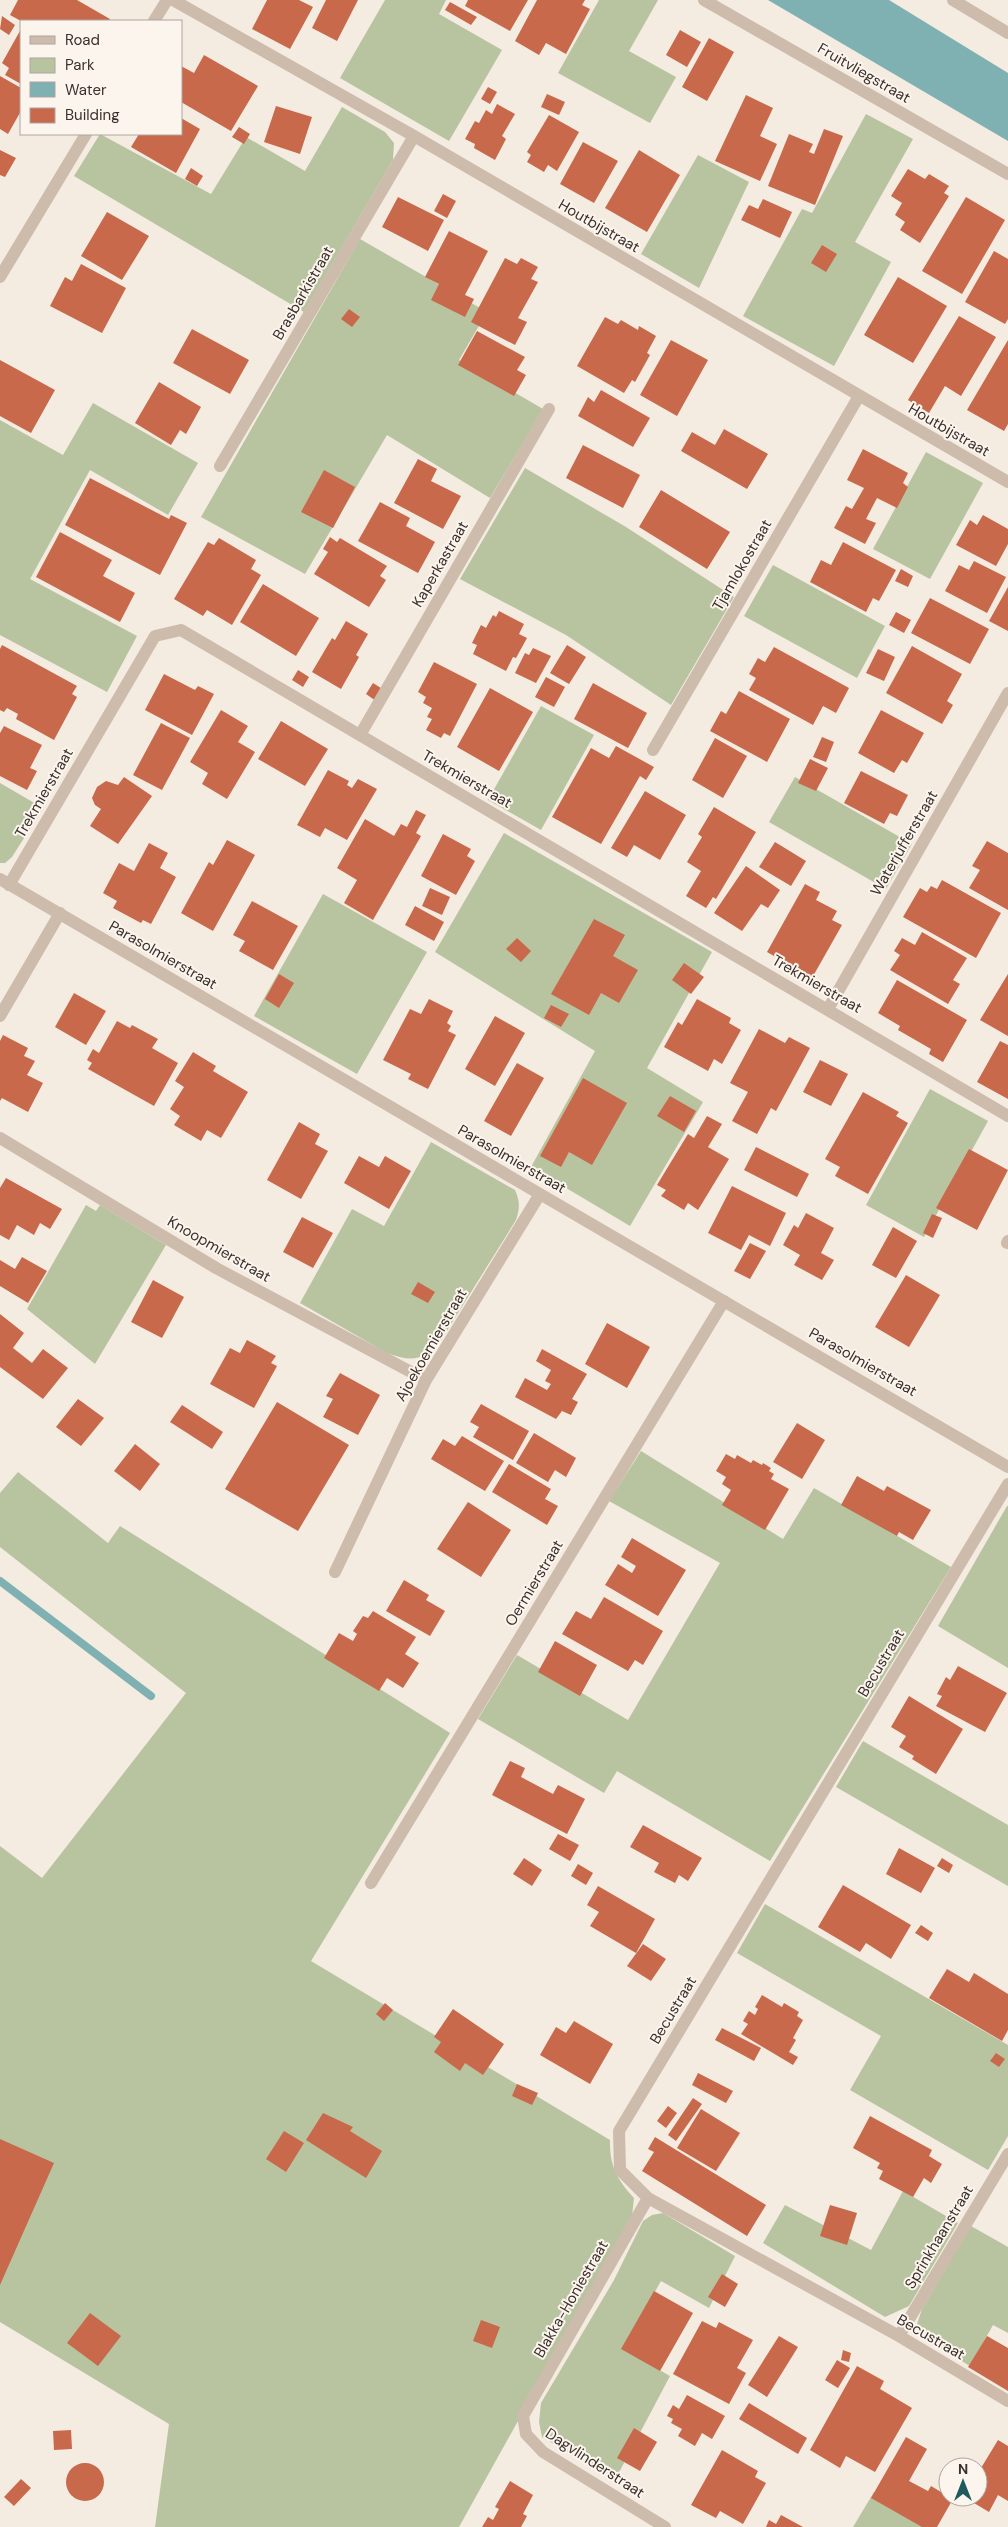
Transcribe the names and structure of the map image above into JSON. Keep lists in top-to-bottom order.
{
  "streets": {
    "street": [
      "Fruitvliegstraat",
      "Houtbijstraat",
      "Brasbarkistraat",
      "Kaperkastraat",
      "Tjamlokostraat",
      "Trekmierstraat",
      "Waterjufferstraat",
      "Parasolmierstraat",
      "Knoopmierstraat",
      "Ajoekoemierstraat",
      "Oermierstraat",
      "Becustraat",
      "Sprinkhaanstraat",
      "Blakka-Honiestraat",
      "Dagvlinderstraat"
    ]
  },
  "crossings": [
    ["Houtbijstraat", "Brasbarkistraat"],
    ["Houtbijstraat", "Tjamlokostraat"],
    ["Kaperkastraat", "Trekmierstraat"],
    ["Trekmierstraat", "Waterjufferstraat"],
    ["Trekmierstraat", "Parasolmierstraat"],
    ["Parasolmierstraat", "Ajoekoemierstraat"],
    ["Parasolmierstraat", "Oermierstraat"],
    ["Knoopmierstraat", "Ajoekoemierstraat"],
    ["Becustraat", "Sprinkhaanstraat"],
    ["Becustraat", "Blakka-Honiestraat"],
    ["Blakka-Honiestraat", "Dagvlinderstraat"]
  ],
  "legend": [
    "Road",
    "Park",
    "Water",
    "Building"
  ],
  "north": "top"
}
